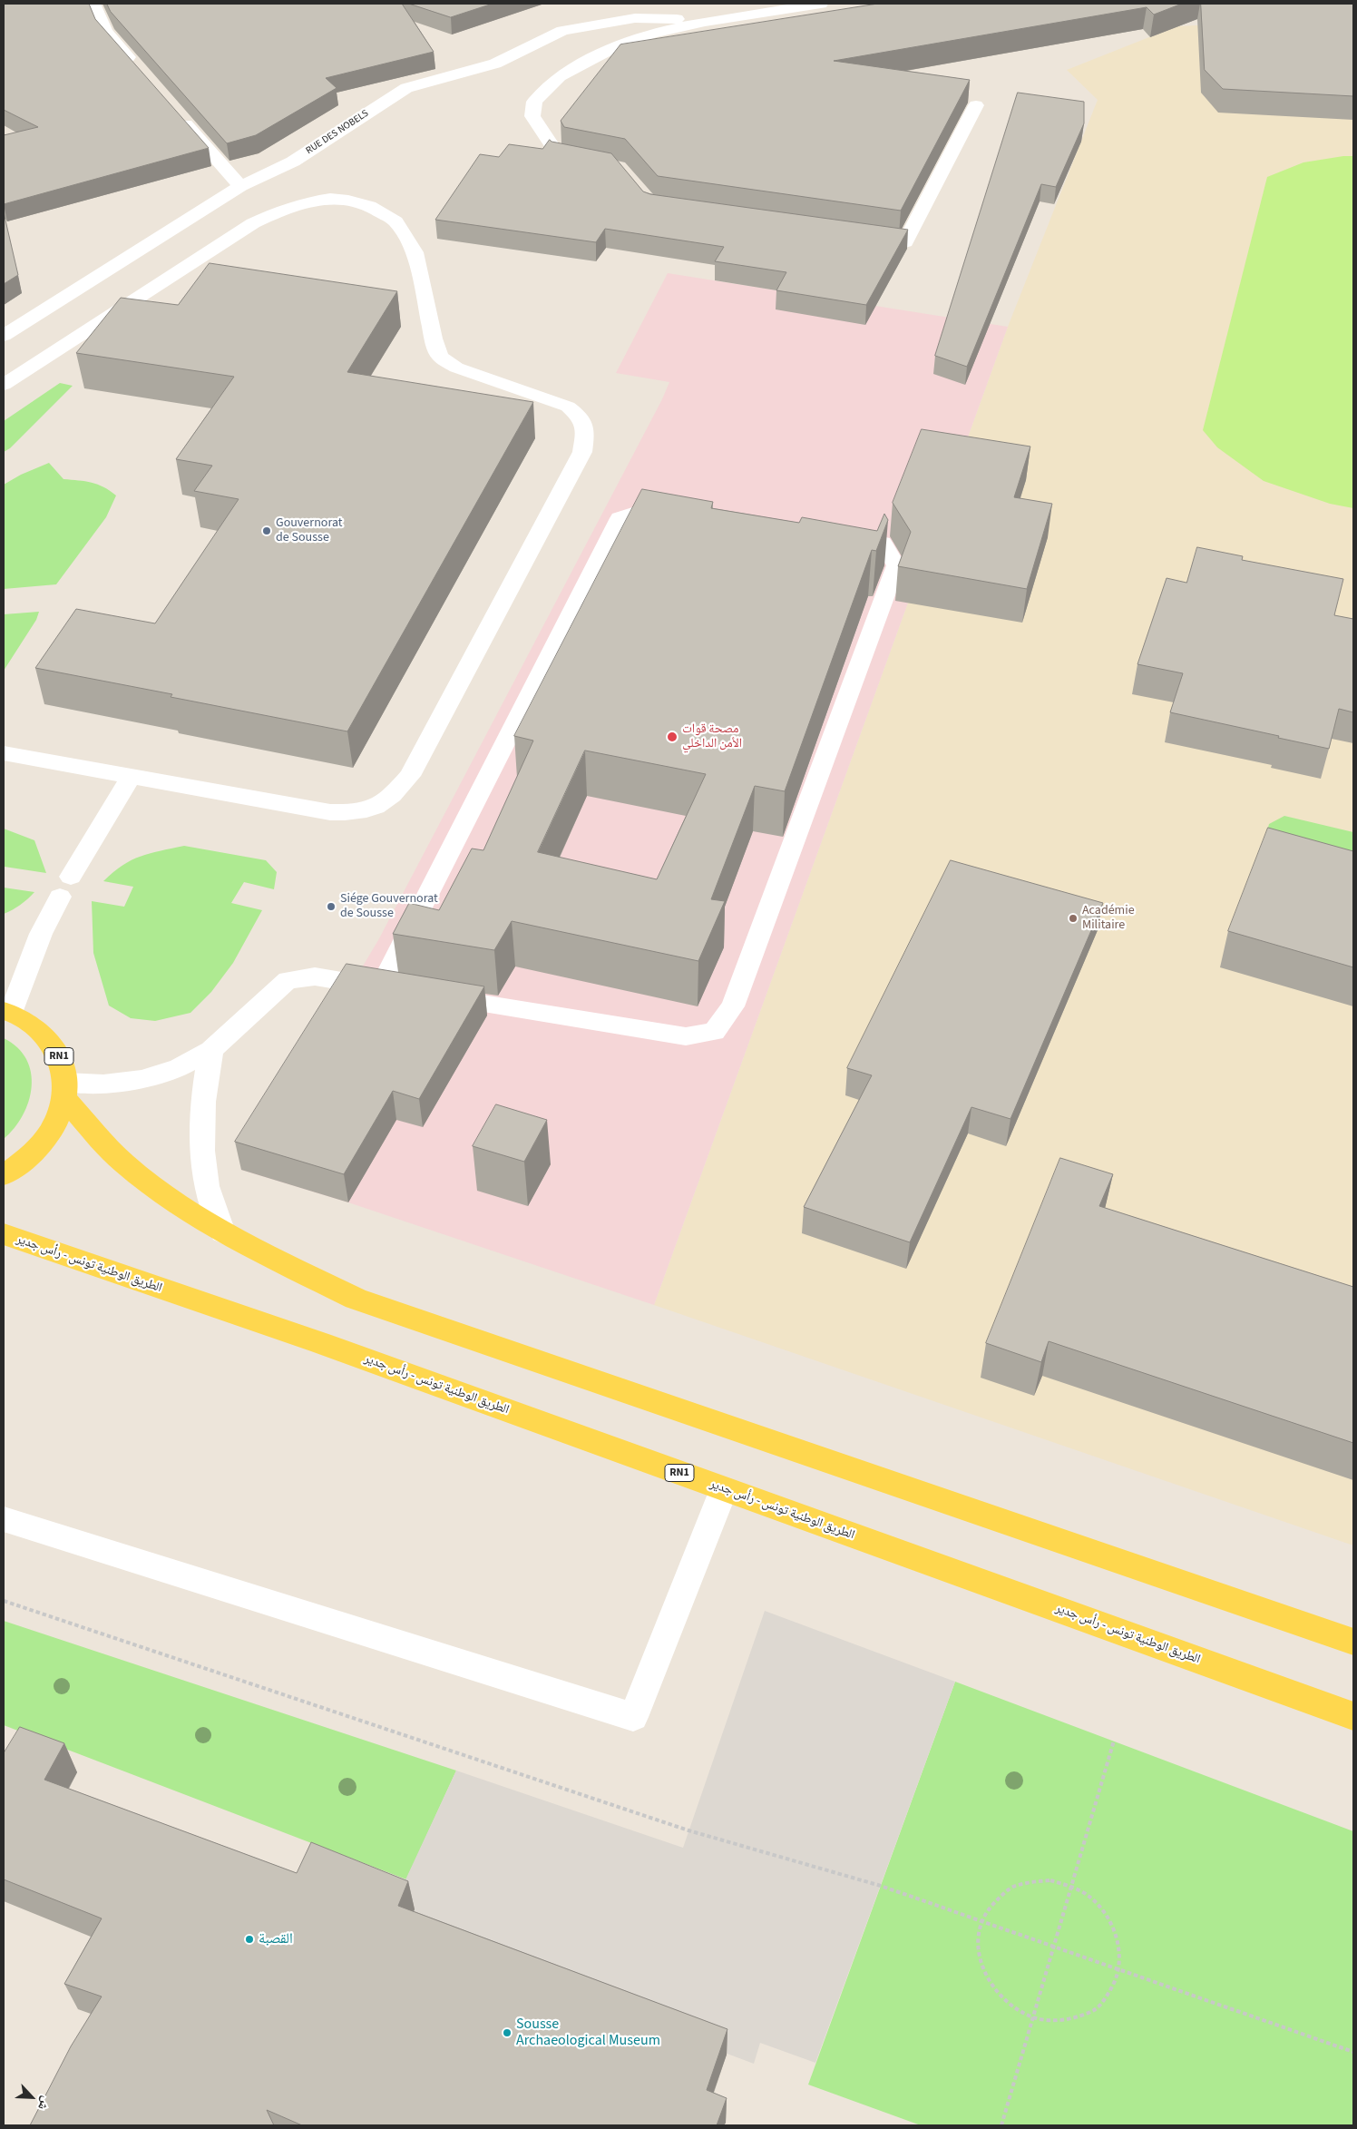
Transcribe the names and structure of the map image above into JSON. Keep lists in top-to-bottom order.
{
  "streets": {
    "main road": ["RN1", "الطريق الوطنية تونس - رأس جدير"],
    "street": ["RUE DES NOBELS"]
  },
  "places": [
    "Gouvernorat de Sousse",
    "مصحة قوات الأمن الداخلي",
    "Siége Gouvernorat de Sousse",
    "Académie Militaire",
    "القصبة",
    "Sousse Archaeological Museum"
  ],
  "north": "bottom right"
}
